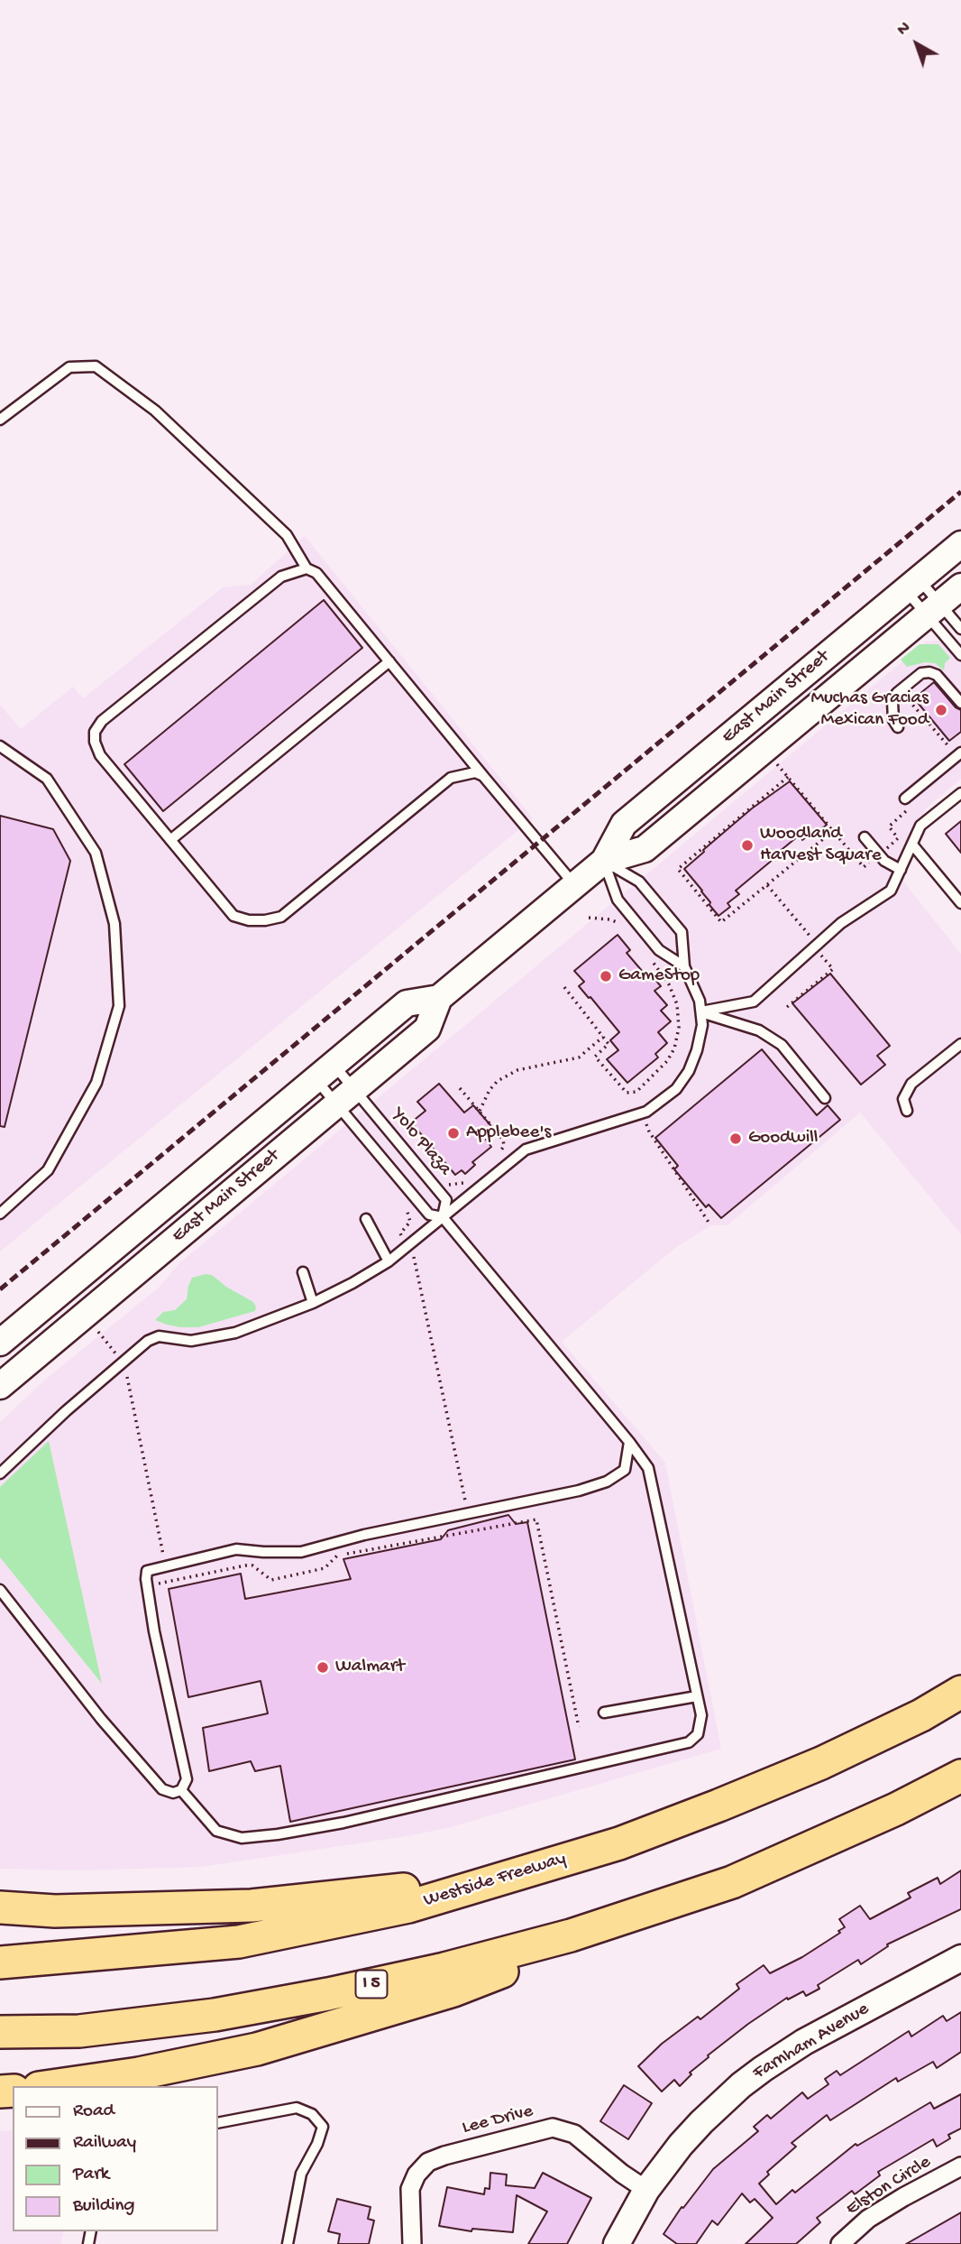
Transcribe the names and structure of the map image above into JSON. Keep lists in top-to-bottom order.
{
  "streets": {
    "highway": ["Westside Freeway", "I 5"],
    "main road": ["East Main Street", "Farnham Avenue"],
    "street": ["Lee Drive", "Elston Circle"],
    "lane": ["Yolo Plaza"]
  },
  "crossings": [
    ["East Main Street", "Yolo Plaza"],
    ["Farnham Avenue", "Lee Drive"]
  ],
  "places": [
    "Muchas Gracias Mexican Food",
    "Woodland Harvest Square",
    "GameStop",
    "Applebee's",
    "Goodwill",
    "Walmart"
  ],
  "legend": [
    "Road",
    "Railway",
    "Park",
    "Building"
  ],
  "north": "top left"
}
